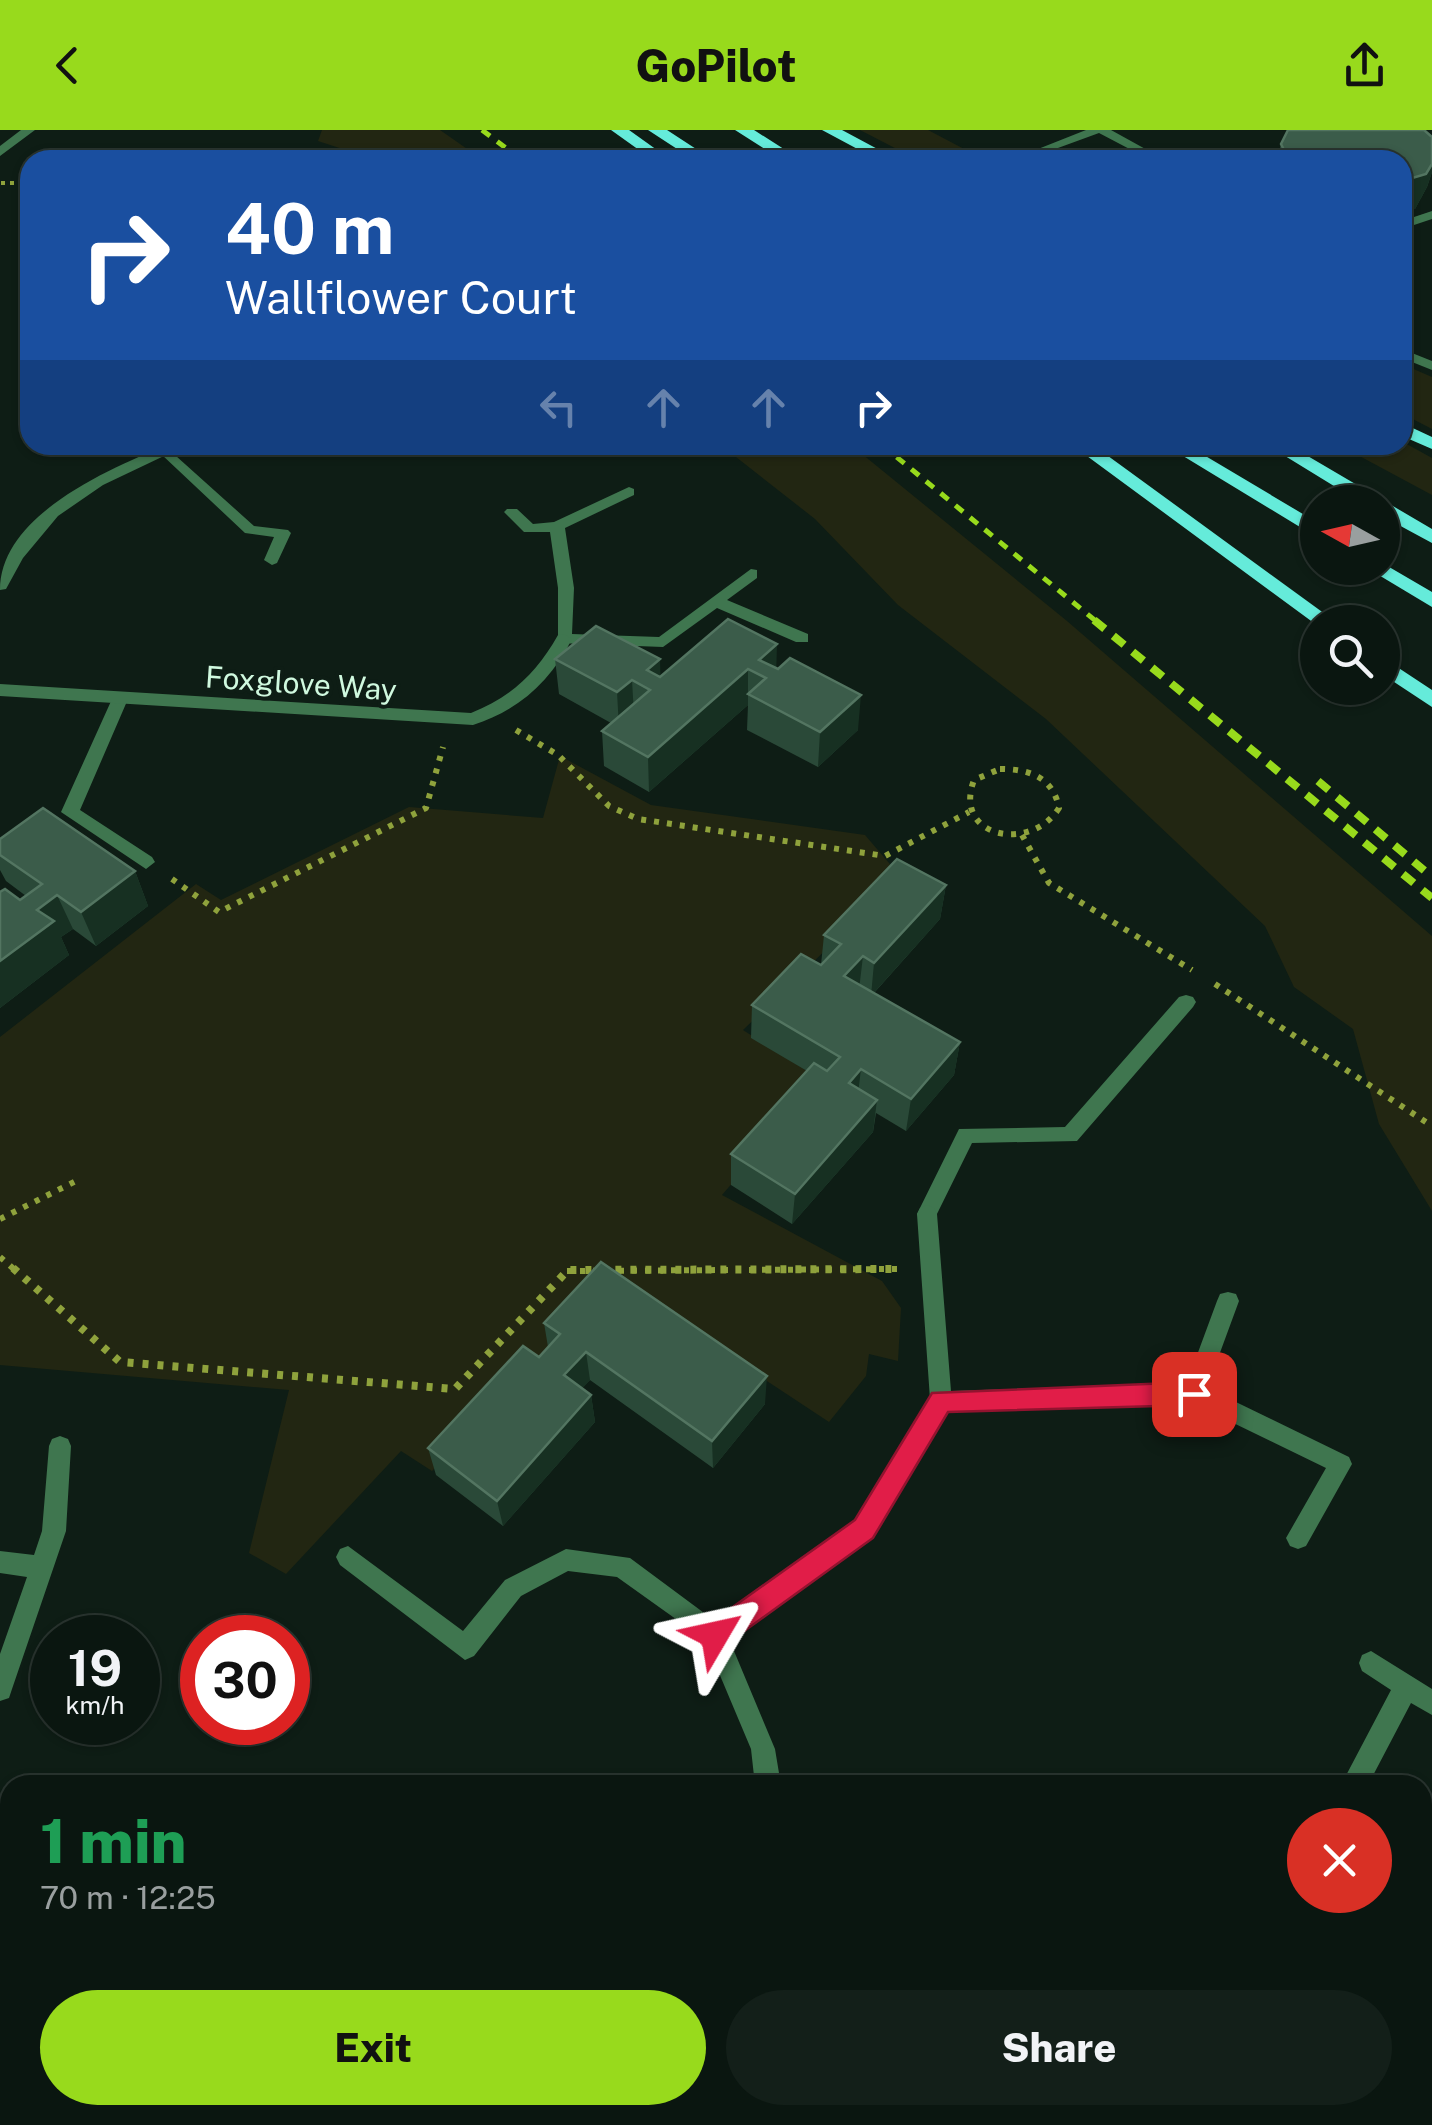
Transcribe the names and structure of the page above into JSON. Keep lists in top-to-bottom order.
{
  "streets": {
    "street": ["Foxglove Way"]
  },
  "north": "left",
  "page": {
    "header": "GoPilot",
    "turn": ["40 m", "Wallflower Court"],
    "speed": "19 km/h",
    "limit": "30",
    "heading": ["1 min", "70 m · 12:25"],
    "buttons": ["Exit", "Share"]
  }
}
